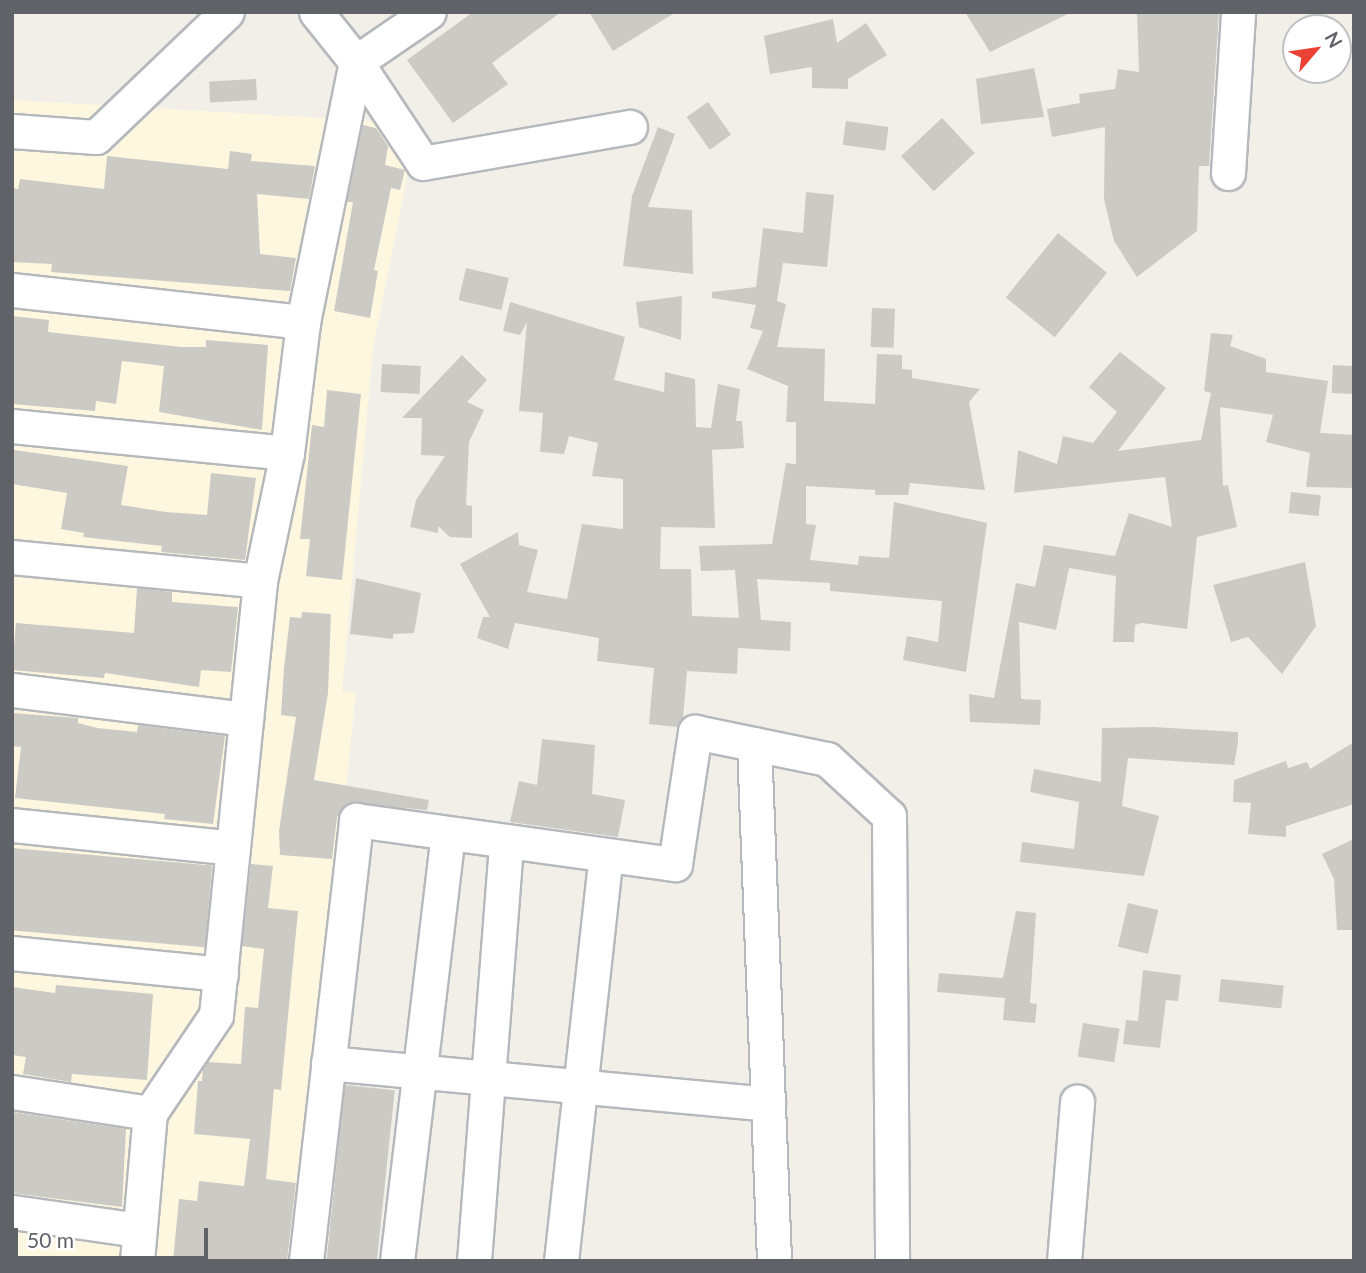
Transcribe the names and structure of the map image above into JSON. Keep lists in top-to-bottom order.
{
  "scale_bar": "50 m",
  "north": "top right"
}
